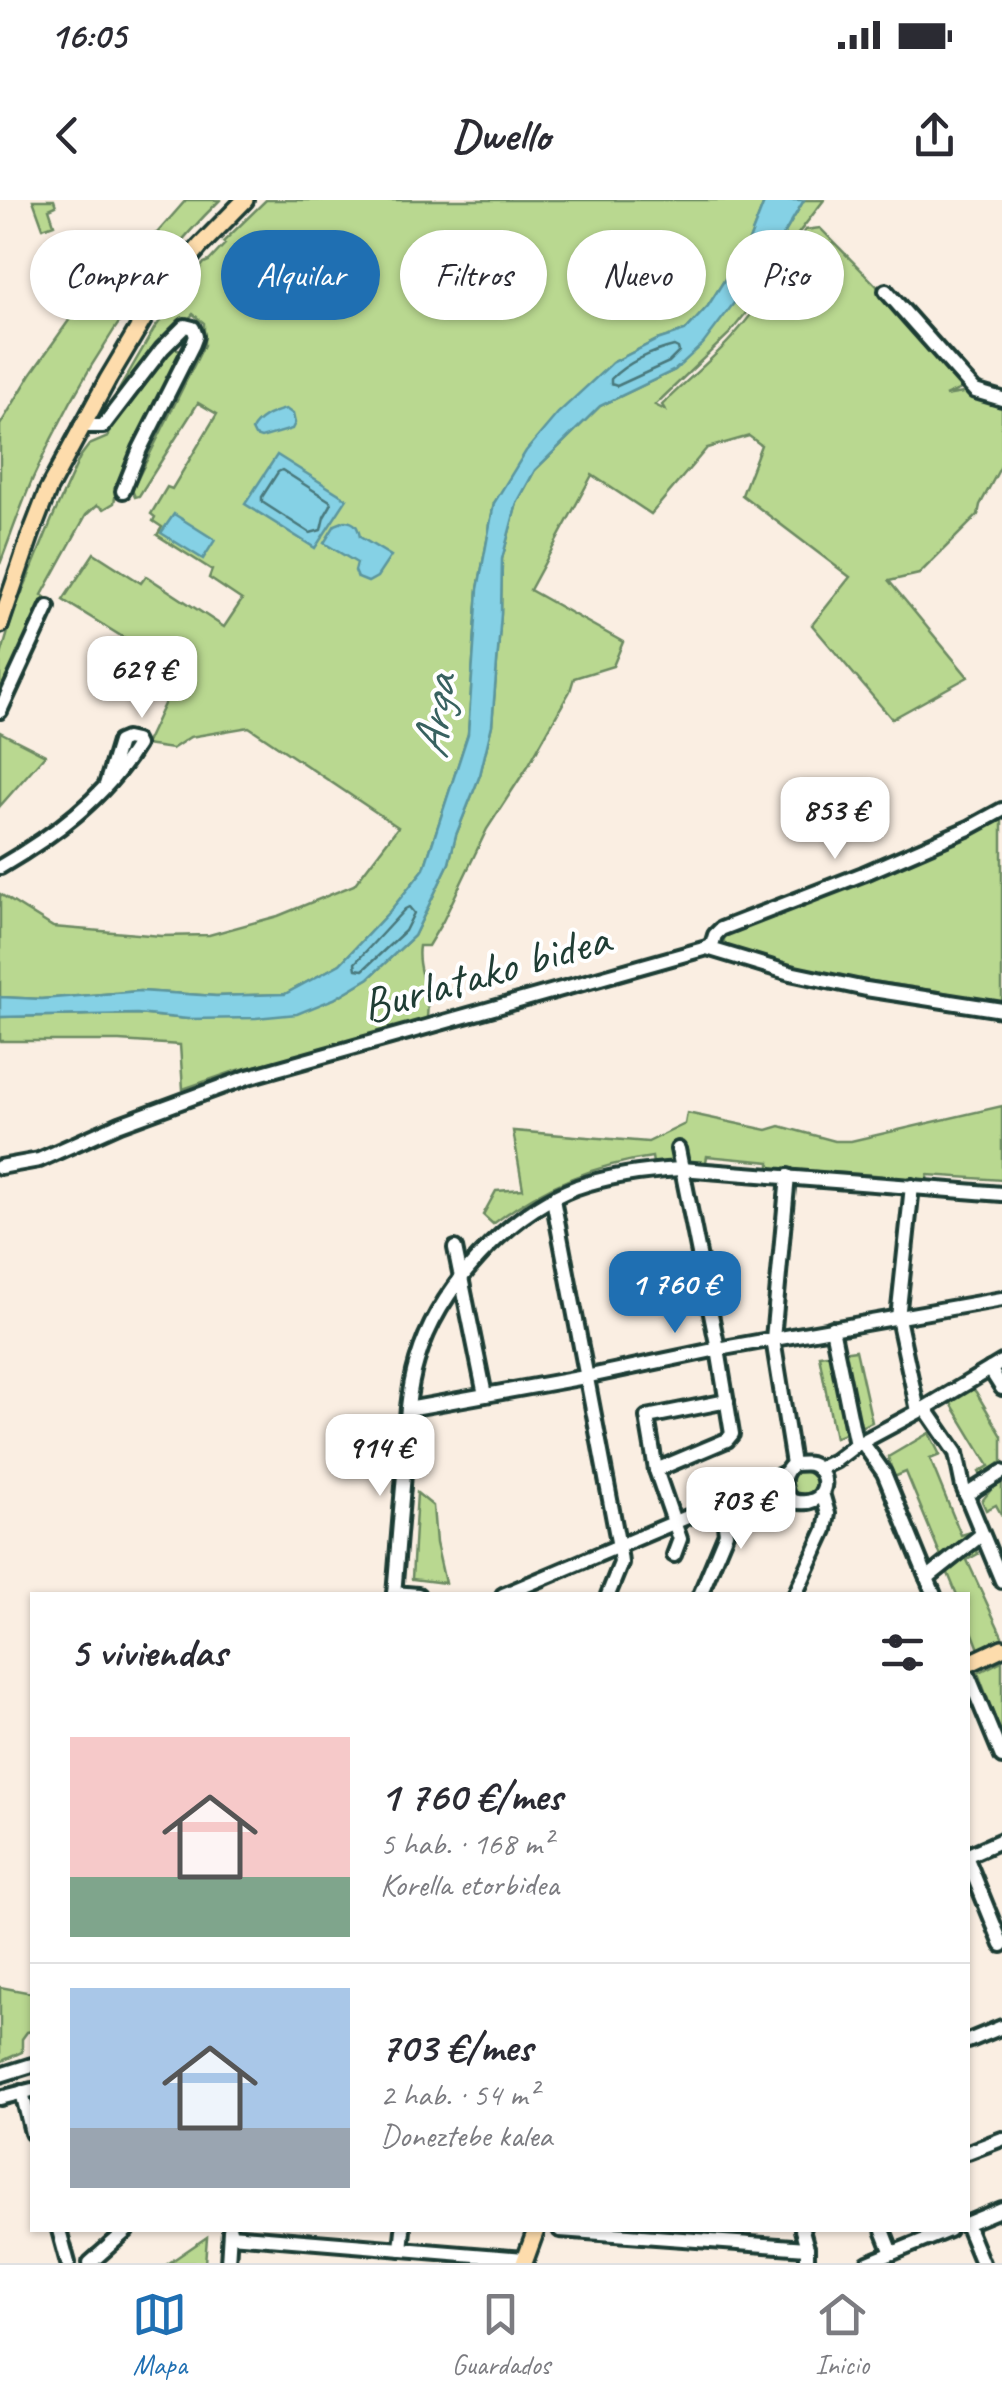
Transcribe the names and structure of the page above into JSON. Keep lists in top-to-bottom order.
{
  "streets": {
    "street": ["Burlatako bidea"]
  },
  "water": ["Arga"],
  "page": {
    "status": "16:05",
    "header": "Dwello",
    "chip": [
      "Comprar",
      "Alquilar",
      "Filtros",
      "Nuevo",
      "Piso"
    ],
    "price": [
      "629 €",
      "853 €",
      "1 760 €",
      "914 €",
      "703 €"
    ],
    "heading": "5 viviendas",
    "list": [
      {
        "name": "1 760 €/mes",
        "note": "5 hab. · 168 m² · Korella etorbidea"
      },
      {
        "name": "703 €/mes",
        "note": "2 hab. · 54 m² · Doneztebe kalea"
      }
    ],
    "tabs": ["Mapa", "Guardados", "Inicio"]
  }
}
